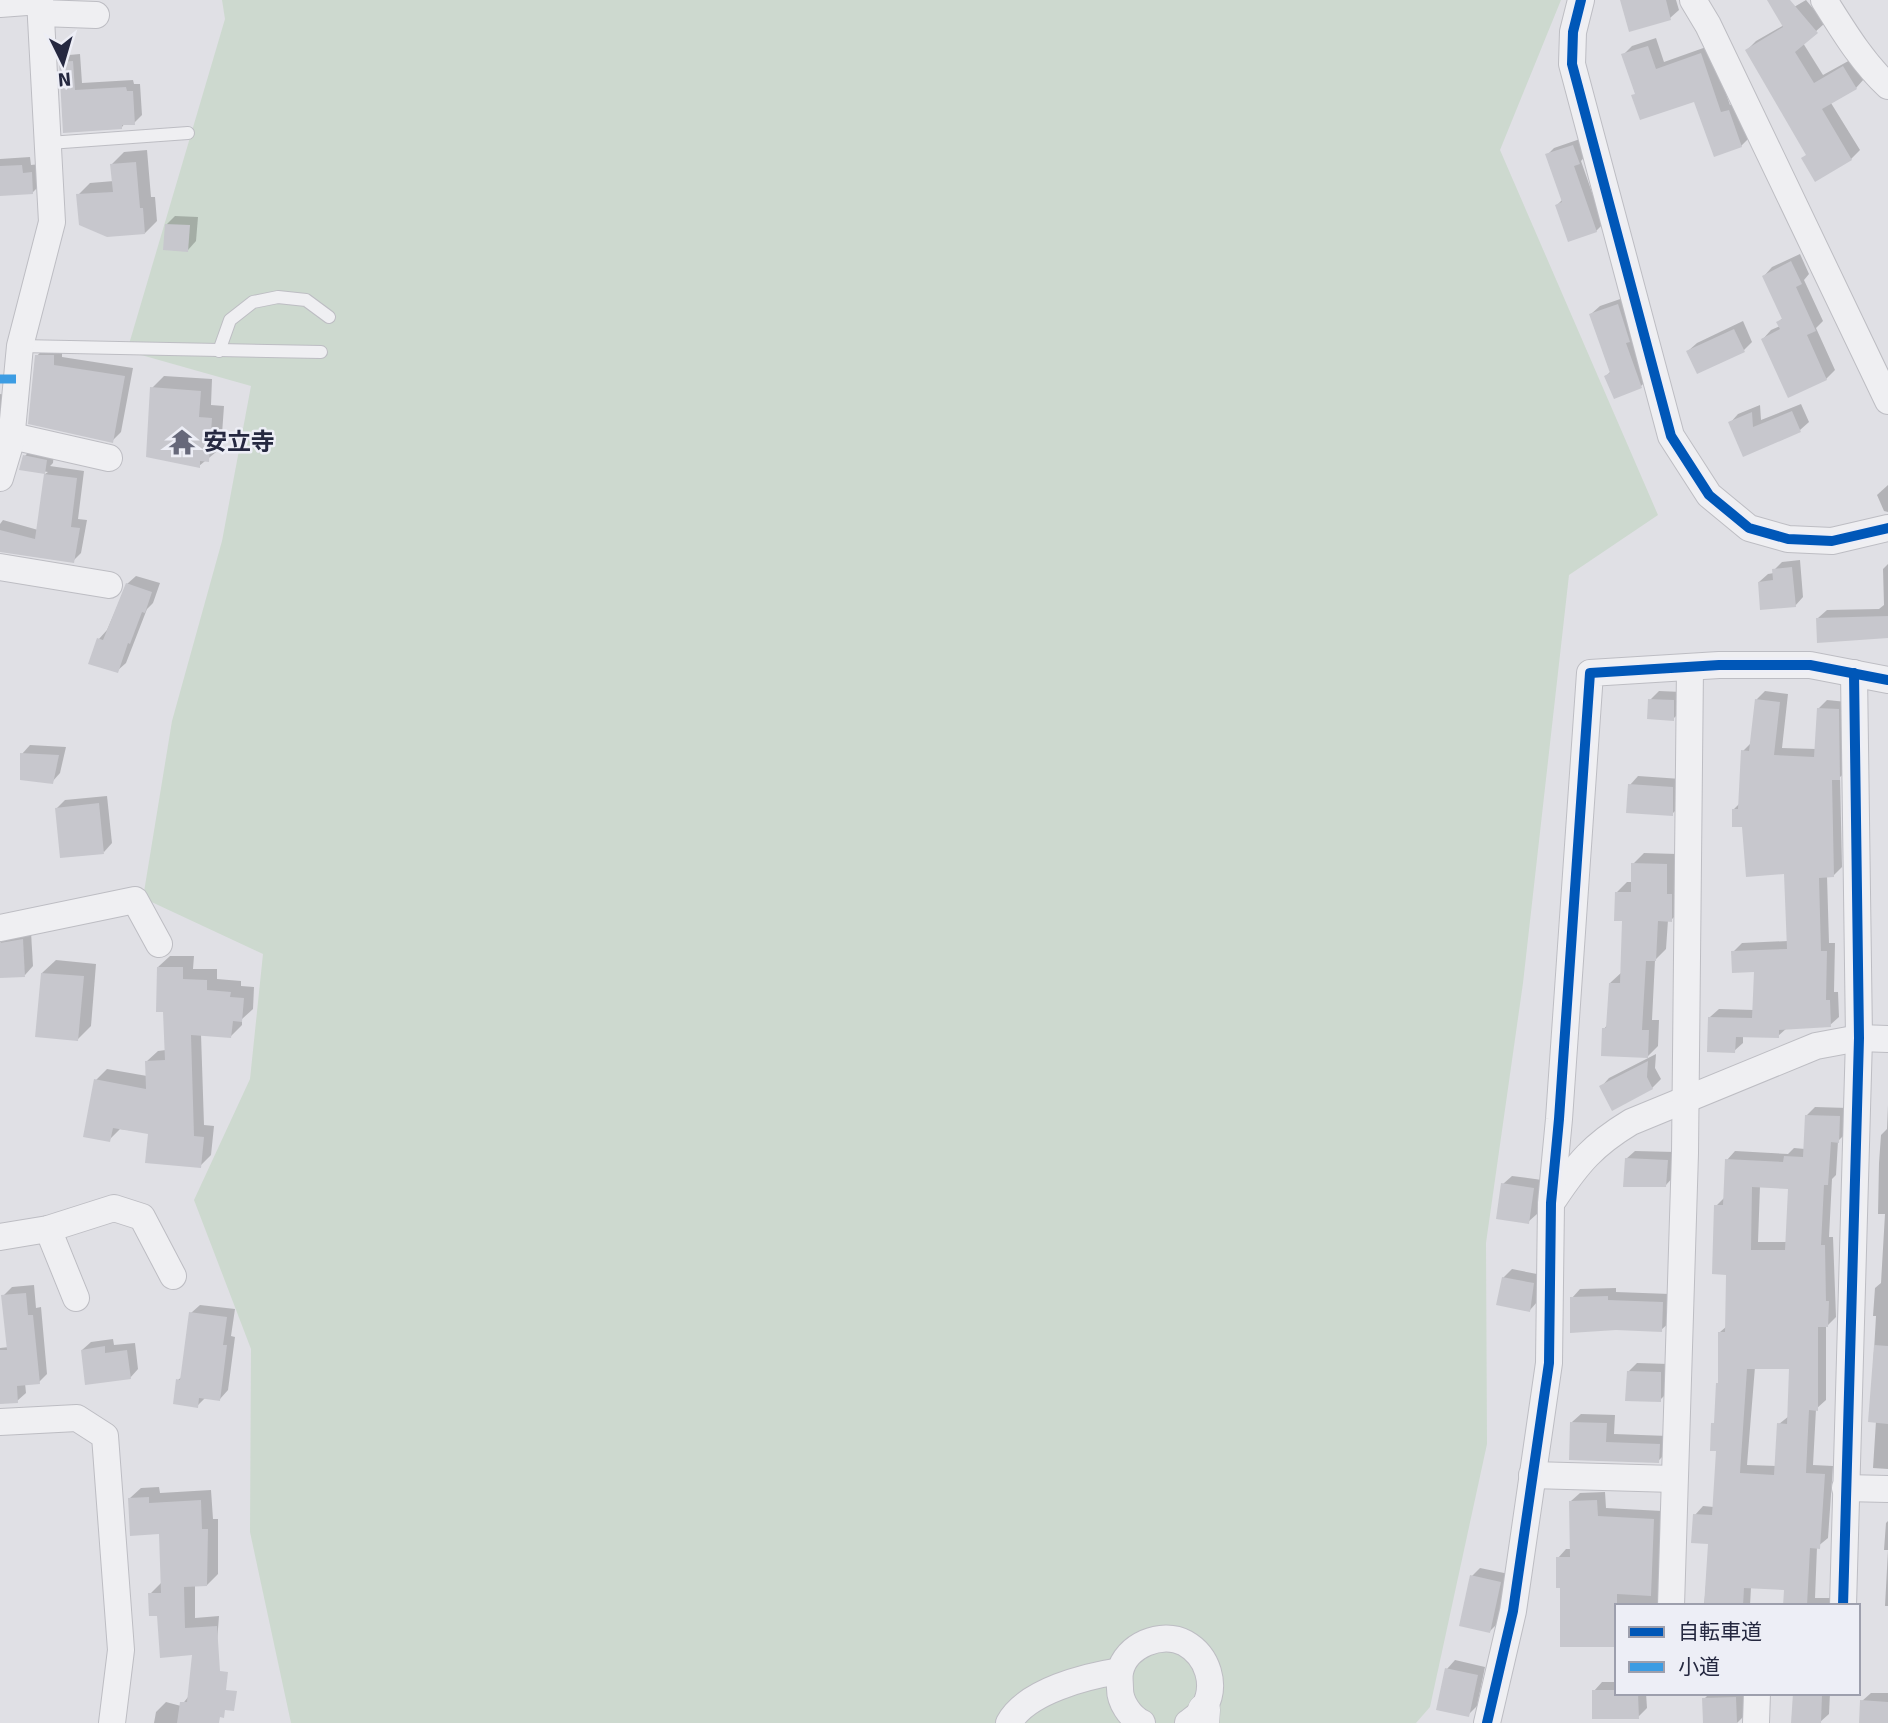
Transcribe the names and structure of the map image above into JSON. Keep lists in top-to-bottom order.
{
  "places": {
    "temple": ["安立寺"]
  },
  "legend": ["自転車道", "小道"],
  "north": "bottom"
}
